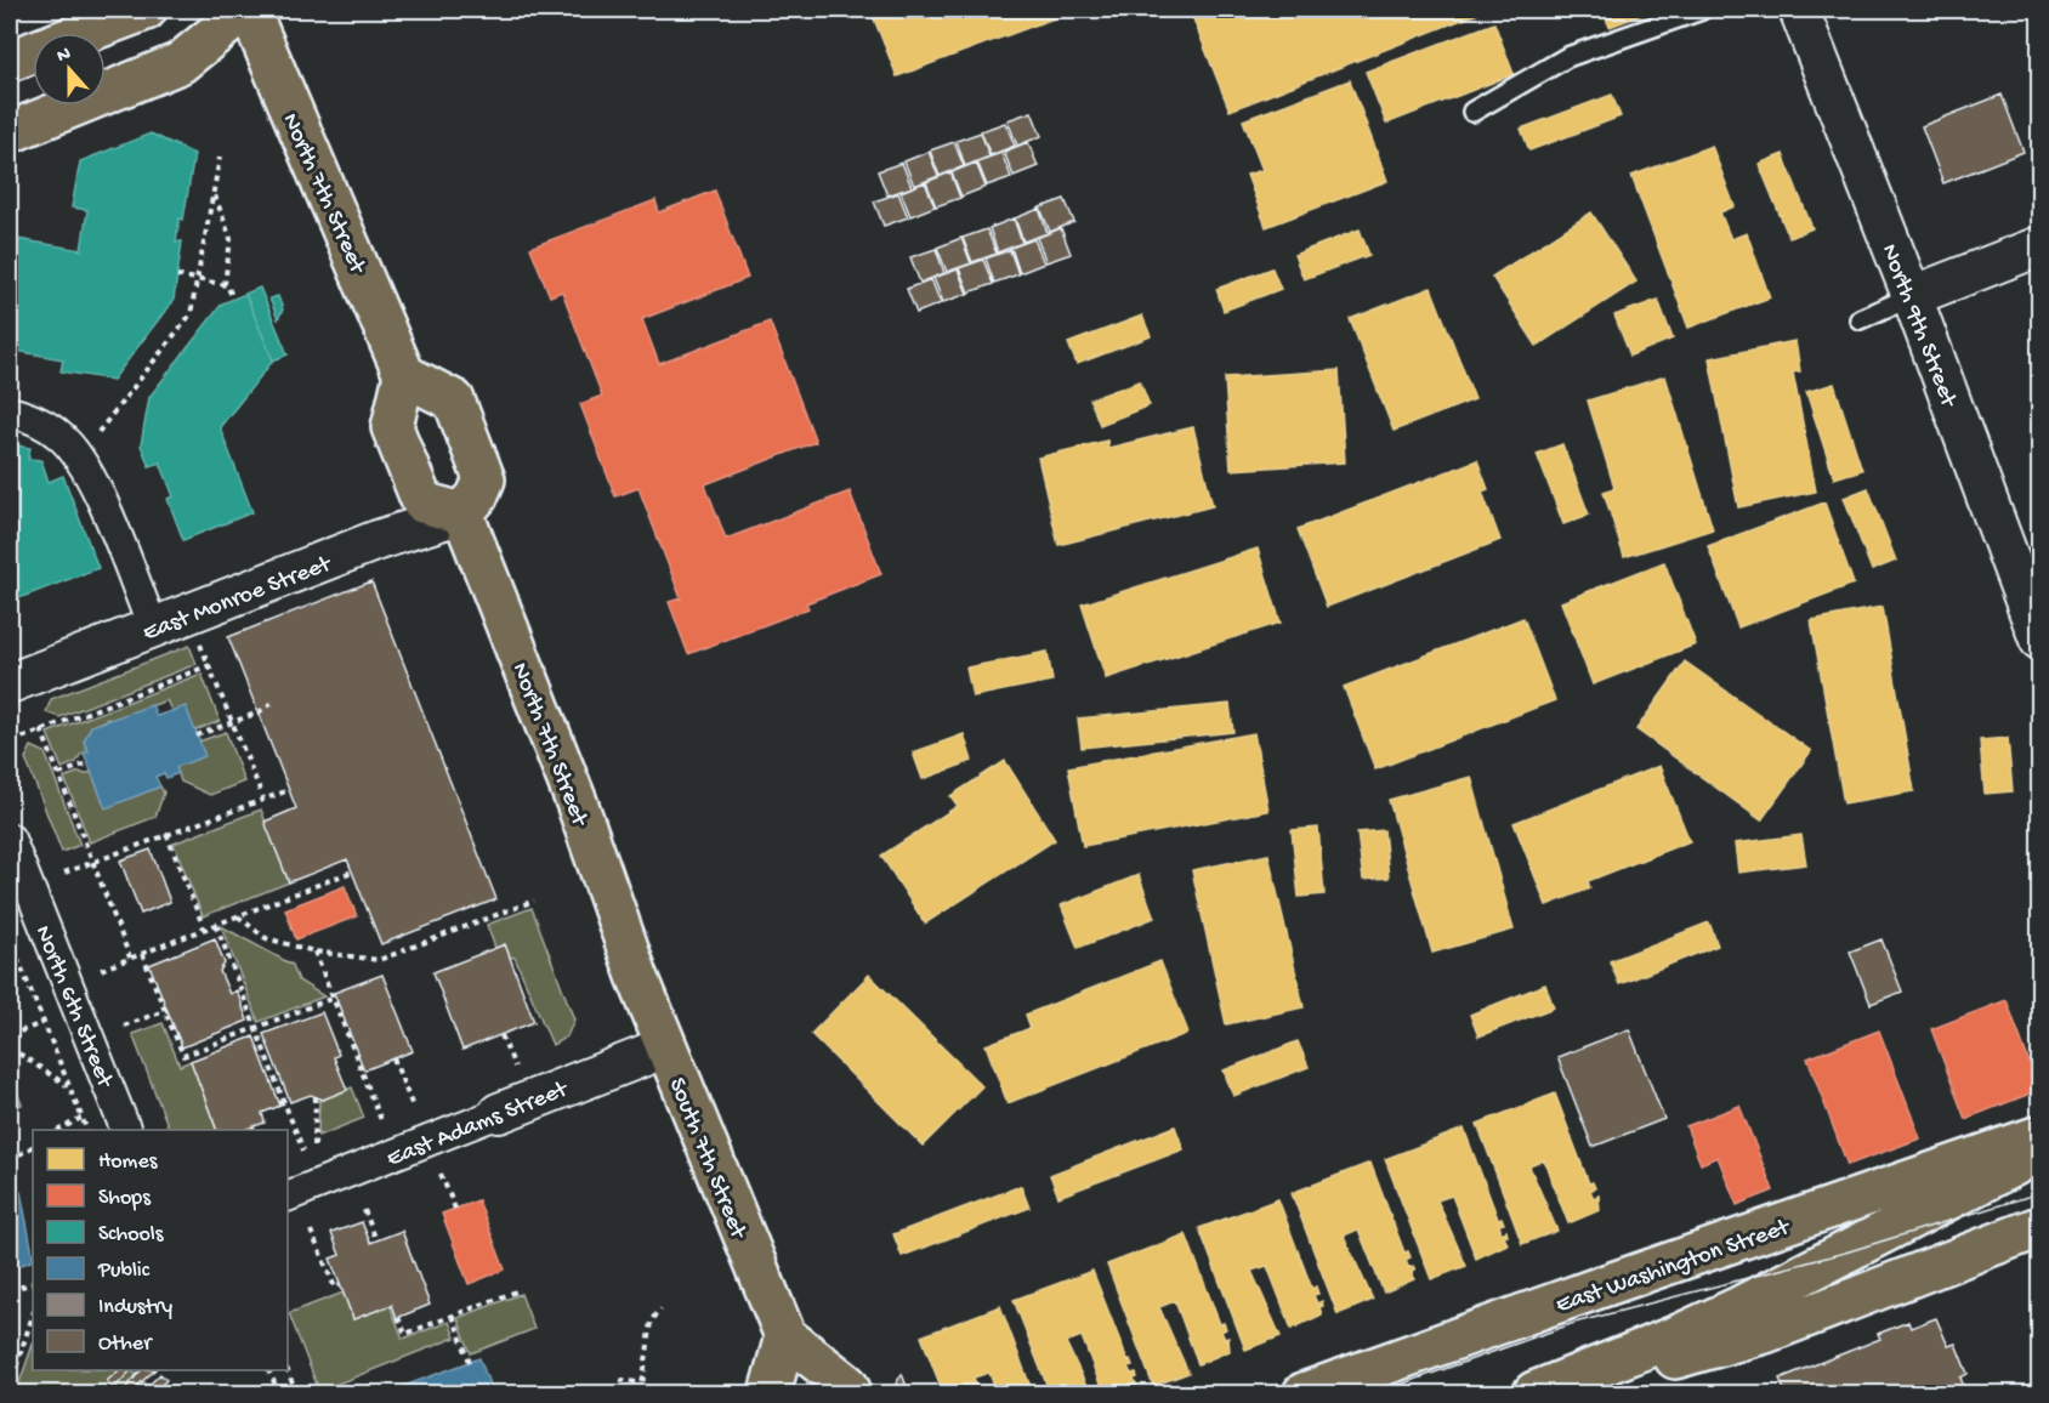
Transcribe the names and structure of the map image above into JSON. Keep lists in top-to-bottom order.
{
  "streets": {
    "main road": ["North 7th Street", "South 7th Street", "East Washington Street"],
    "street": [
      "North 9th Street",
      "East Monroe Street",
      "North 6th Street",
      "East Adams Street"
    ]
  },
  "crossings": [
    ["North 7th Street", "East Monroe Street"],
    ["North 7th Street", "South 7th Street"],
    ["East Adams Street", "South 7th Street"]
  ],
  "legend": [
    "Homes",
    "Shops",
    "Schools",
    "Public",
    "Industry",
    "Other"
  ],
  "north": "top"
}
